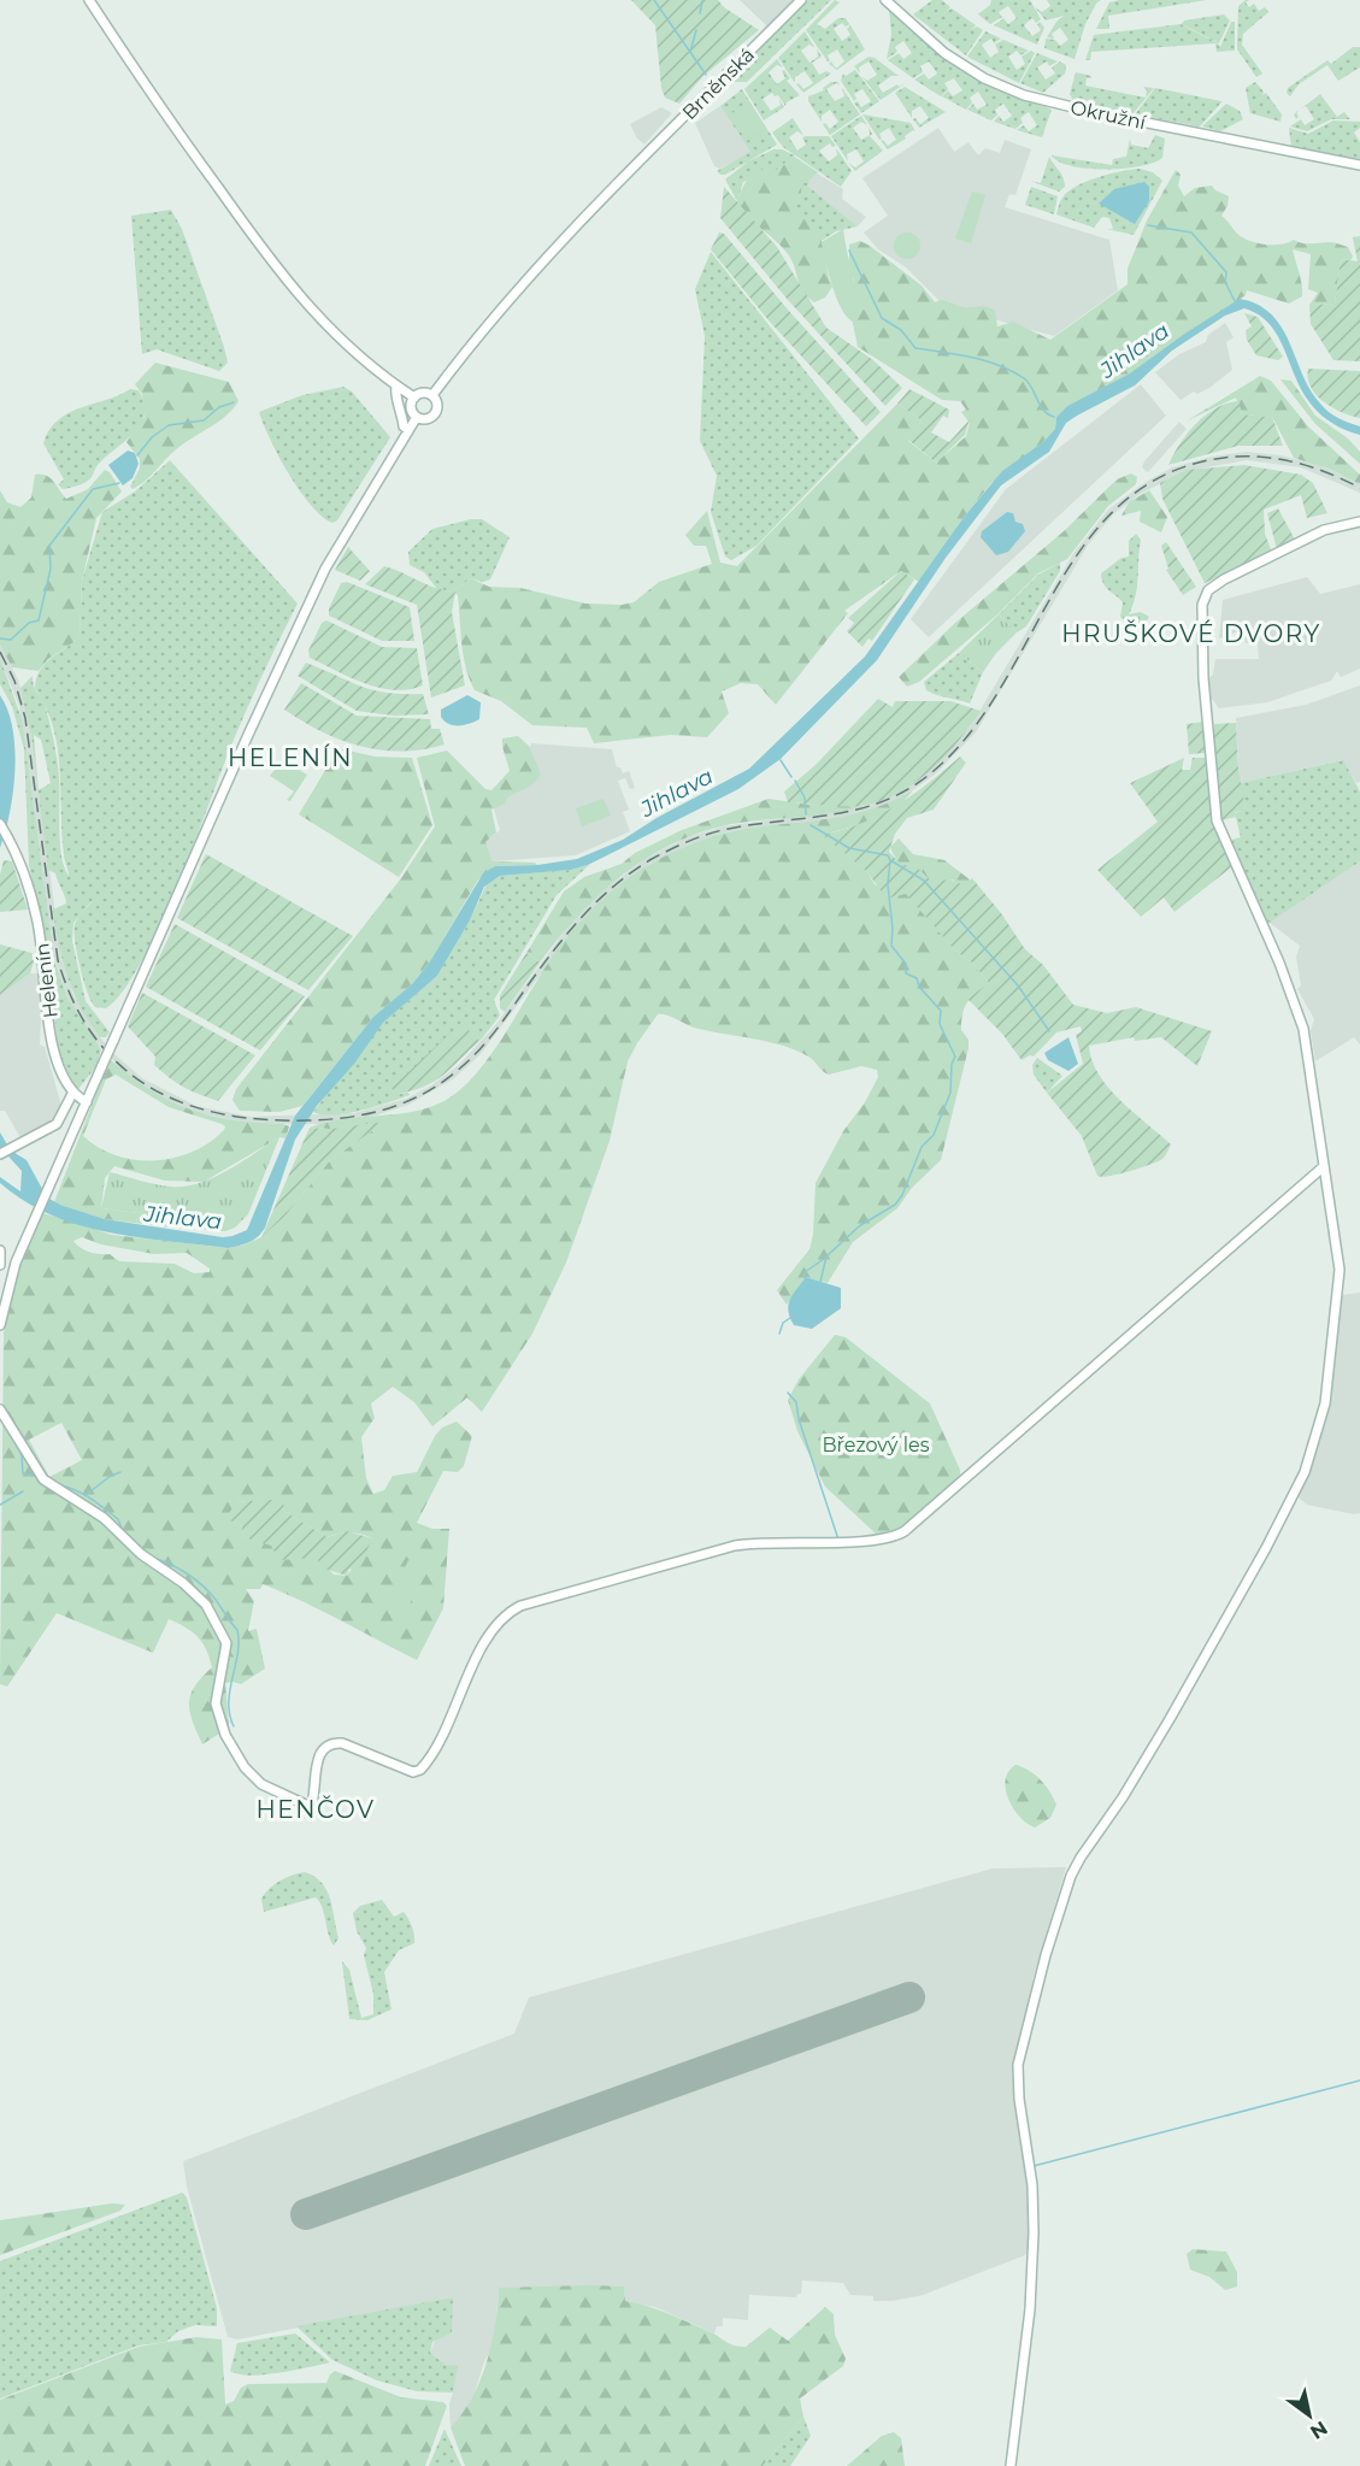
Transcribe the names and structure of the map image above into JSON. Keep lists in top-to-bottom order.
{
  "streets": {
    "street": ["Brněnská", "Okružní", "Helenín"]
  },
  "districts": ["HRUŠKOVÉ DVORY", "HELENÍN", "HENČOV"],
  "water": ["Jihlava"],
  "parks": ["Březový les"],
  "north": "bottom right"
}
